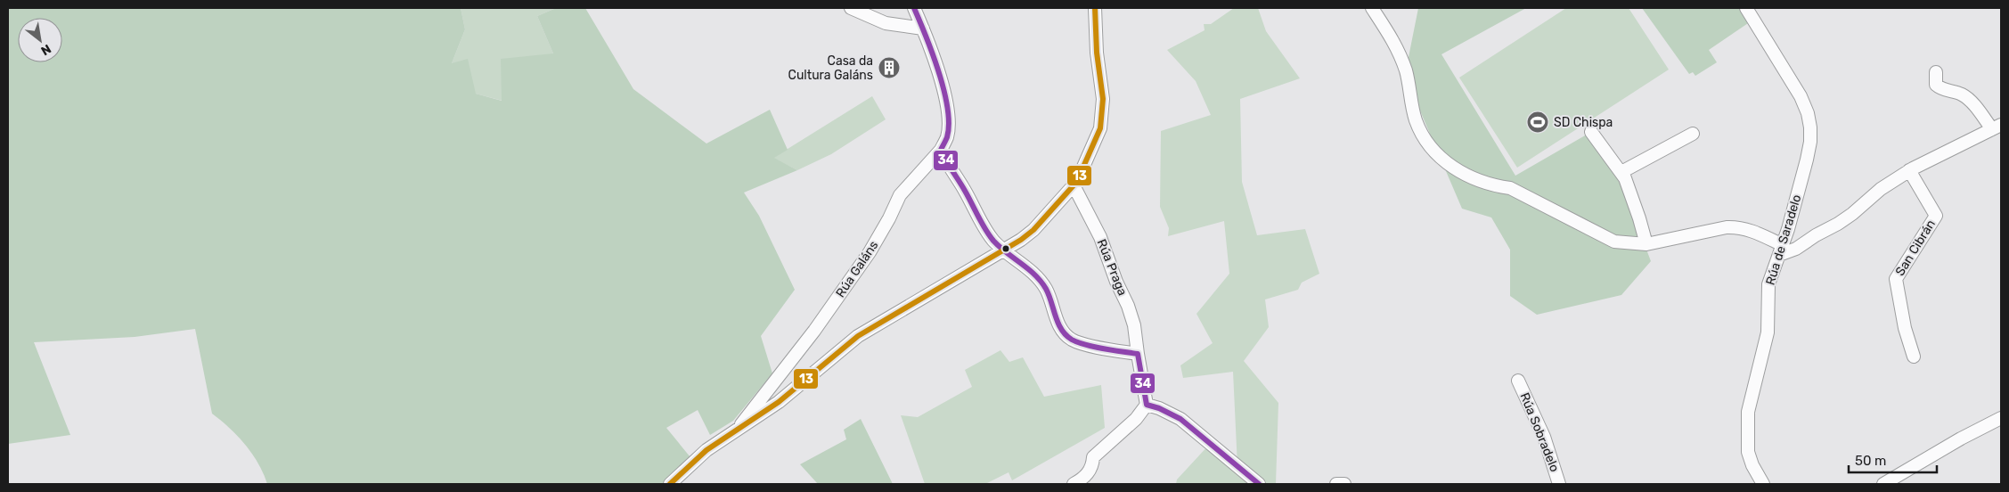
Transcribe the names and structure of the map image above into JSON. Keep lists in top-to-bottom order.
{
  "streets": {
    "street": [
      "Rúa de Saradelo",
      "San Cibrán",
      "Rúa Praga",
      "Rúa Galáns",
      "Rúa Sobradelo"
    ]
  },
  "places": {
    "building": ["Casa da Cultura Galáns"],
    "sports": ["SD Chispa"]
  },
  "lines": ["transit line 34", "transit line 13"],
  "scale_bar": "50 m",
  "north": "bottom right"
}
